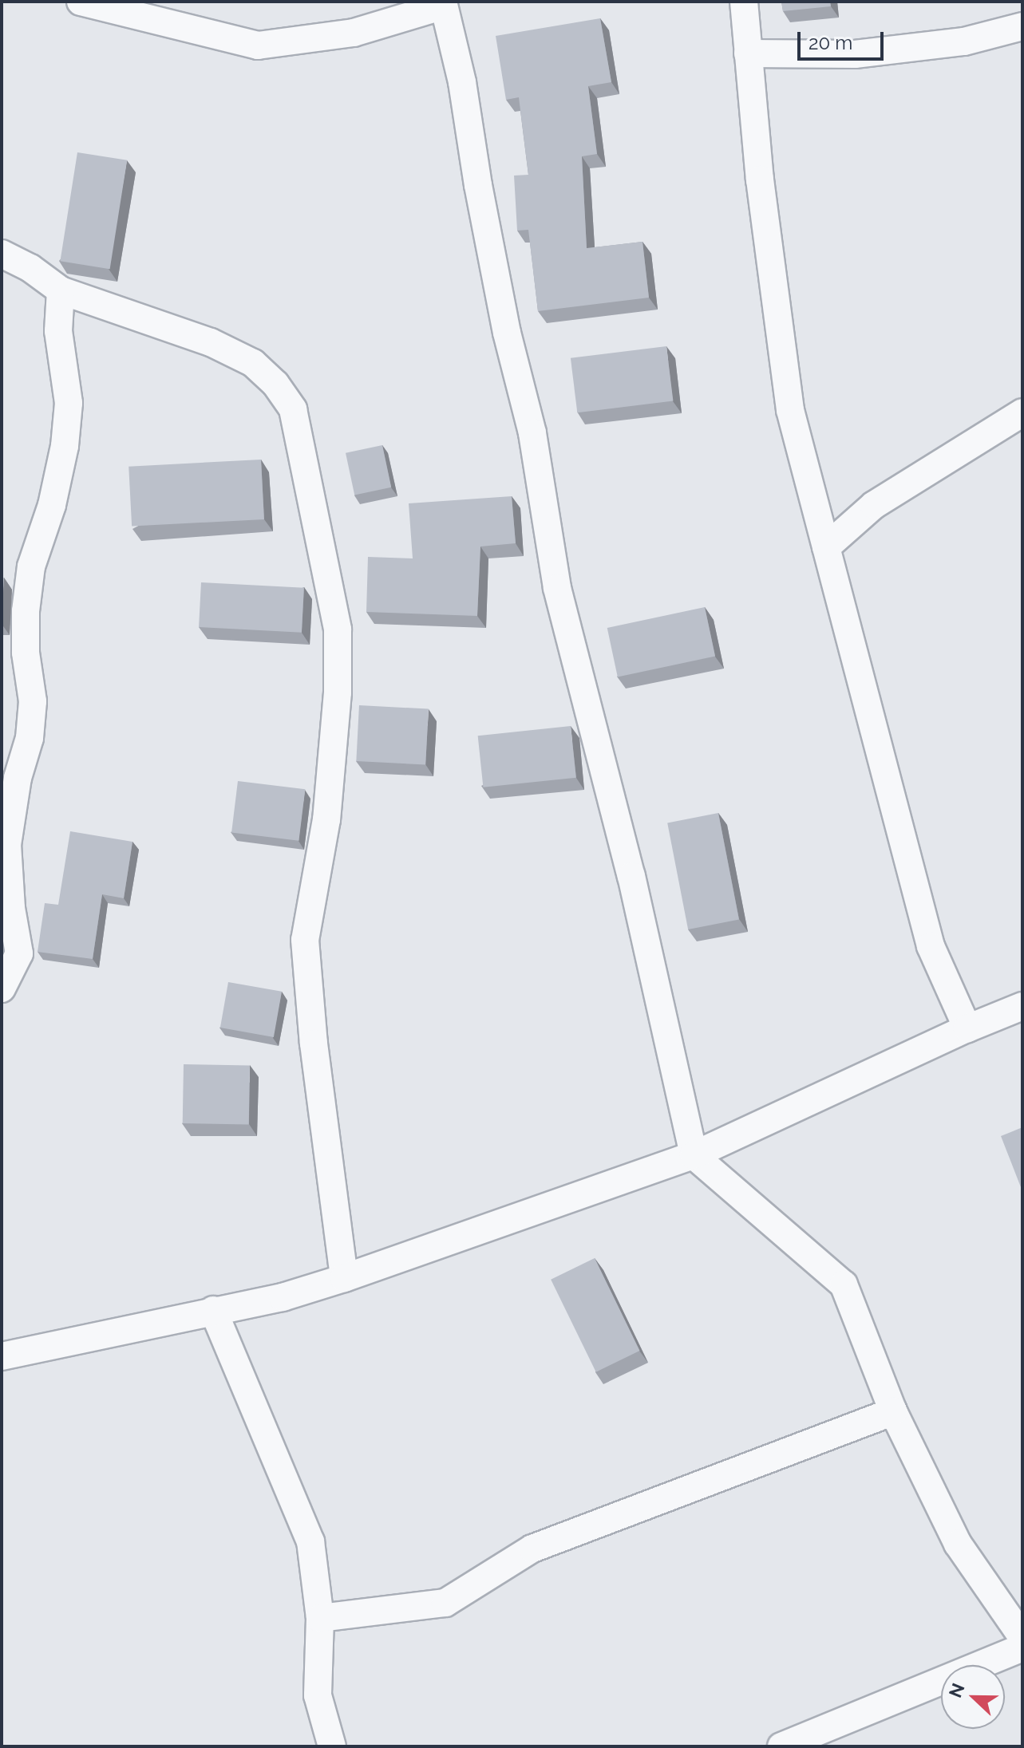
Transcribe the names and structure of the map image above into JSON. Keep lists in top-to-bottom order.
{
  "scale_bar": "20 m",
  "north": "left"
}
